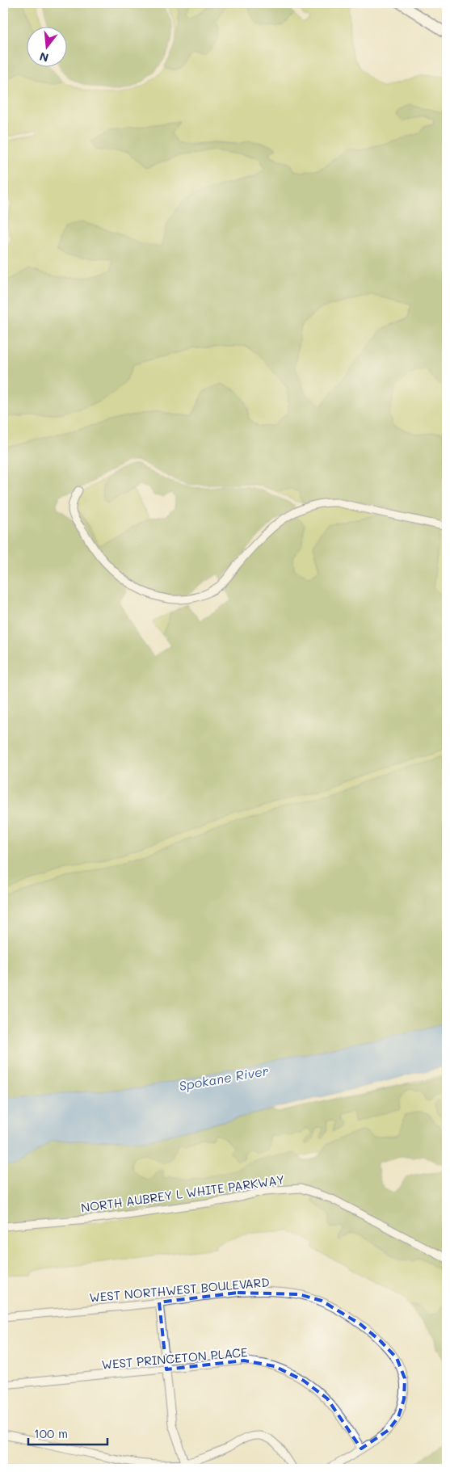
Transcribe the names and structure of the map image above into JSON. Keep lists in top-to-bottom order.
{
  "streets": {
    "street": ["NORTH AUBREY L WHITE PARKWAY", "WEST NORTHWEST BOULEVARD", "WEST PRINCETON PLACE"]
  },
  "crossings": [
    ["WEST NORTHWEST BOULEVARD", "WEST PRINCETON PLACE"]
  ],
  "water": ["Spokane River"],
  "scale_bar": "100 m",
  "north": "bottom"
}
